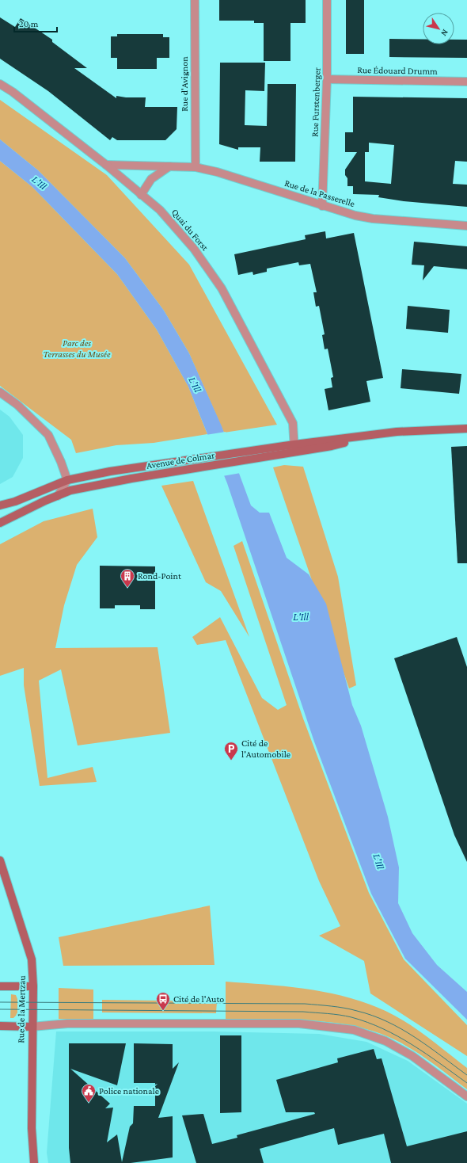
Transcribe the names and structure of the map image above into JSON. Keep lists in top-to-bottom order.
{
  "streets": {
    "main road": ["Avenue de Colmar", "Rue de la Mertzau"],
    "street": [
      "Rue Édouard Drumm",
      "Rue d'Avignon",
      "Rue Furstenberger",
      "Rue de la Passerelle",
      "Quai du Forst"
    ]
  },
  "crossings": [
    ["Rue Édouard Drumm", "Rue Furstenberger"],
    ["Rue d'Avignon", "Rue de la Passerelle"],
    ["Rue Furstenberger", "Rue de la Passerelle"],
    ["Rue de la Passerelle", "Quai du Forst"],
    ["Quai du Forst", "Avenue de Colmar"]
  ],
  "water": ["L'Ill"],
  "parks": ["Parc des Terrasses du Musée"],
  "places": {
    "building": ["Rond-Point"],
    "parking": ["Cité de l'Automobile"],
    "bus stop": ["Cité de l'Auto"],
    "public building": ["Police nationale"]
  },
  "scale_bar": "20 m",
  "north": "bottom right"
}
